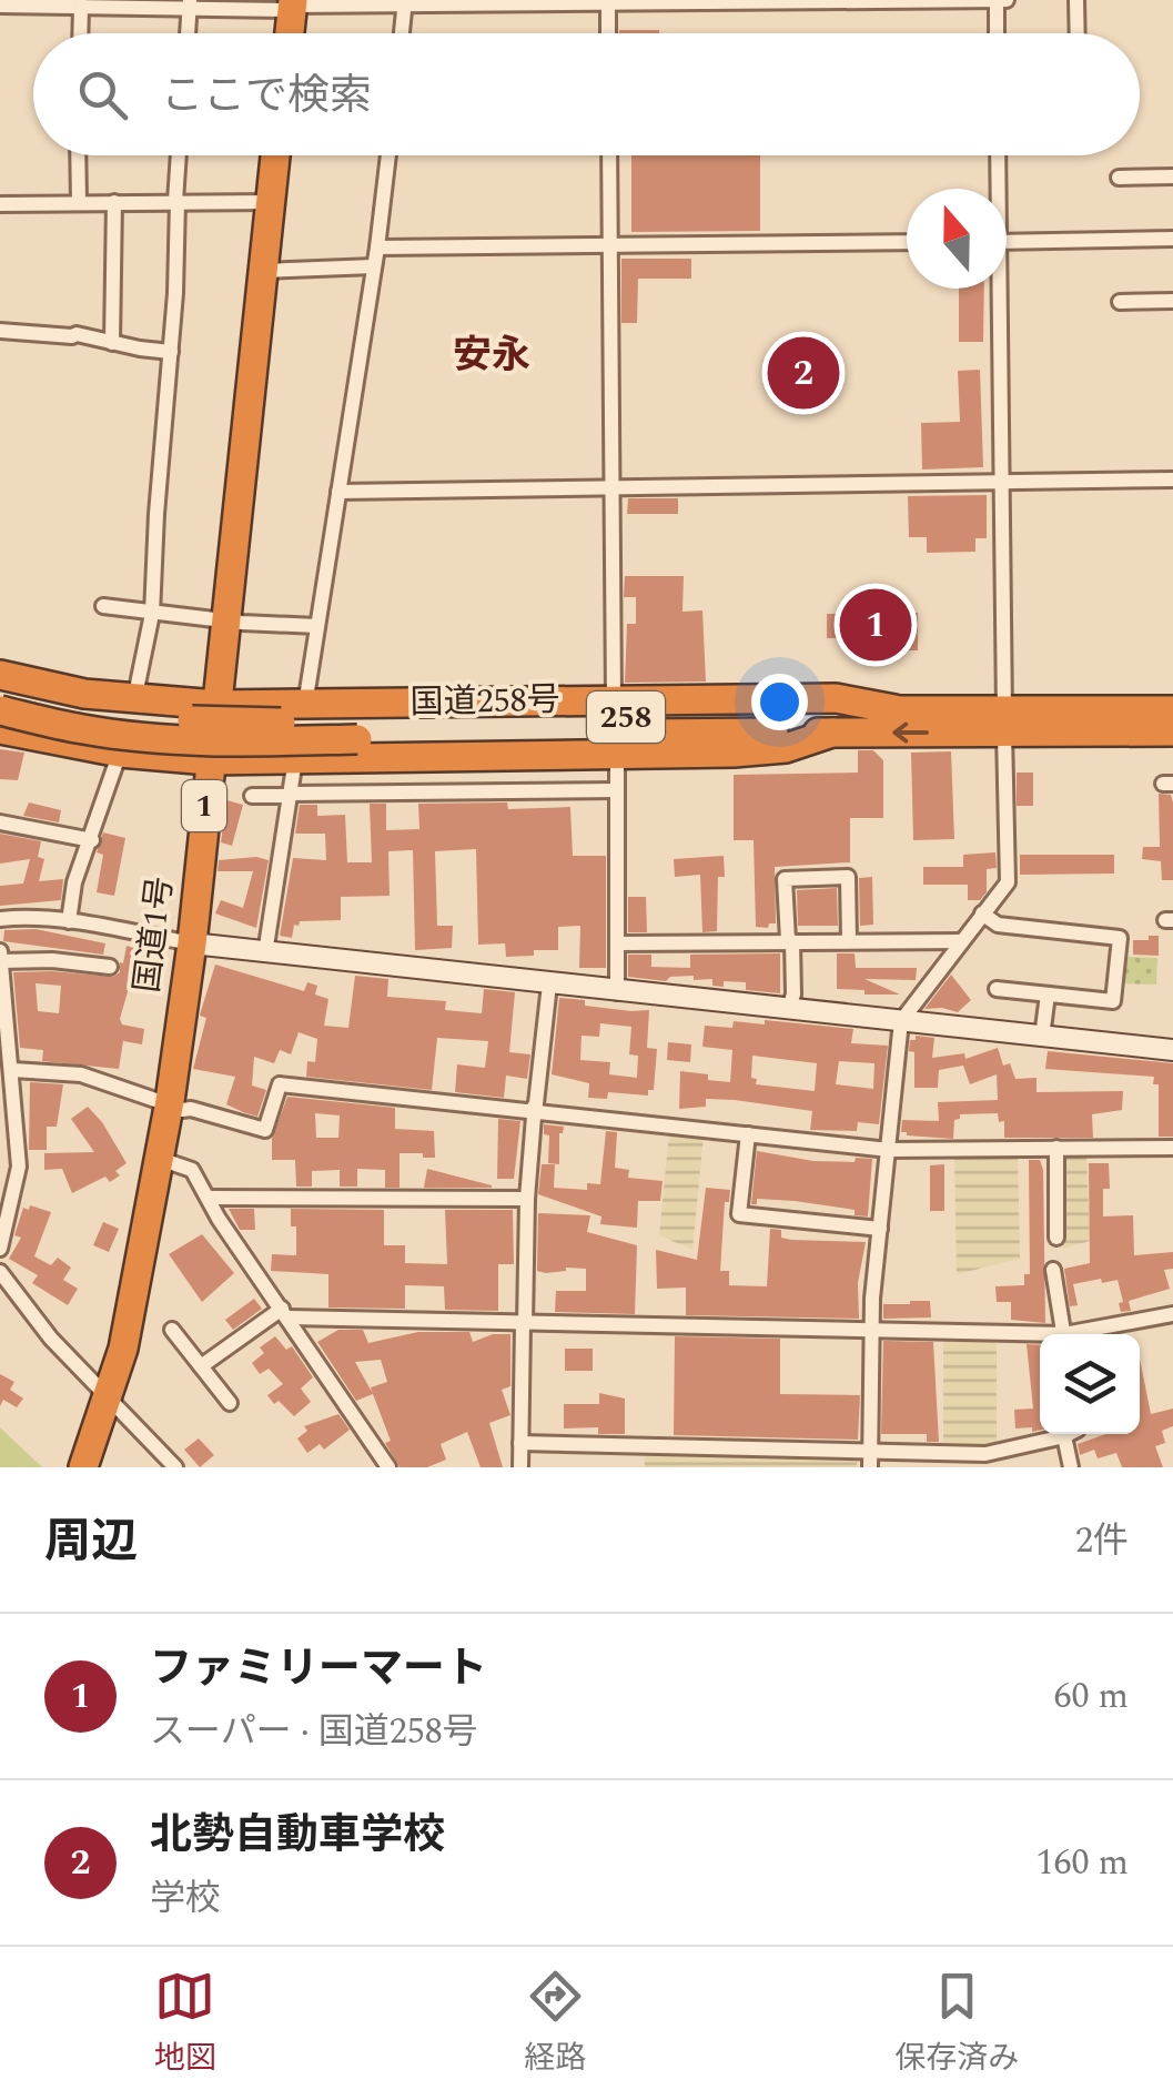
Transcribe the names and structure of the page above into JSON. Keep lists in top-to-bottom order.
{
  "streets": {
    "highway": [
      "国道258号",
      "258",
      "1",
      "国道1号"
    ]
  },
  "districts": ["安永"],
  "north": "top",
  "page": {
    "search": "ここで検索",
    "pins": ["2", "1"],
    "heading": ["周辺", "2件"],
    "list": [
      {
        "mark": "1",
        "name": "ファミリーマート",
        "note": "スーパー · 国道258号",
        "value": "60 m"
      },
      {
        "mark": "2",
        "name": "北勢自動車学校",
        "note": "学校",
        "value": "160 m"
      }
    ],
    "nav": ["地図", "経路", "保存済み"]
  }
}
